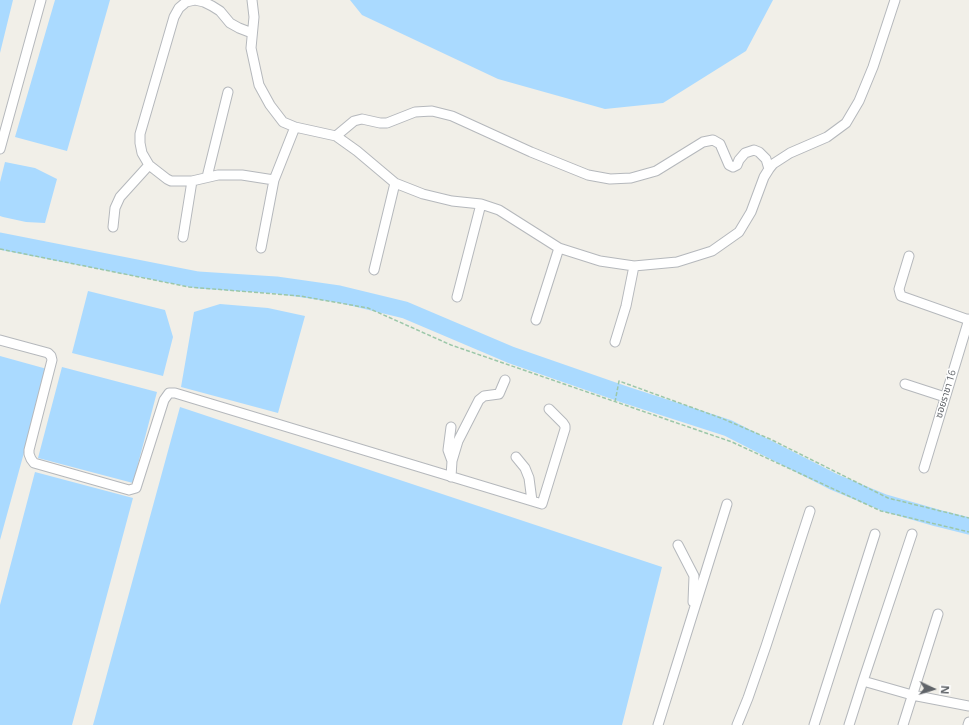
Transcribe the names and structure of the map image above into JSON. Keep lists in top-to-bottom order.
{
  "streets": {
    "street": ["ซอยราชา 16"]
  },
  "north": "right"
}
